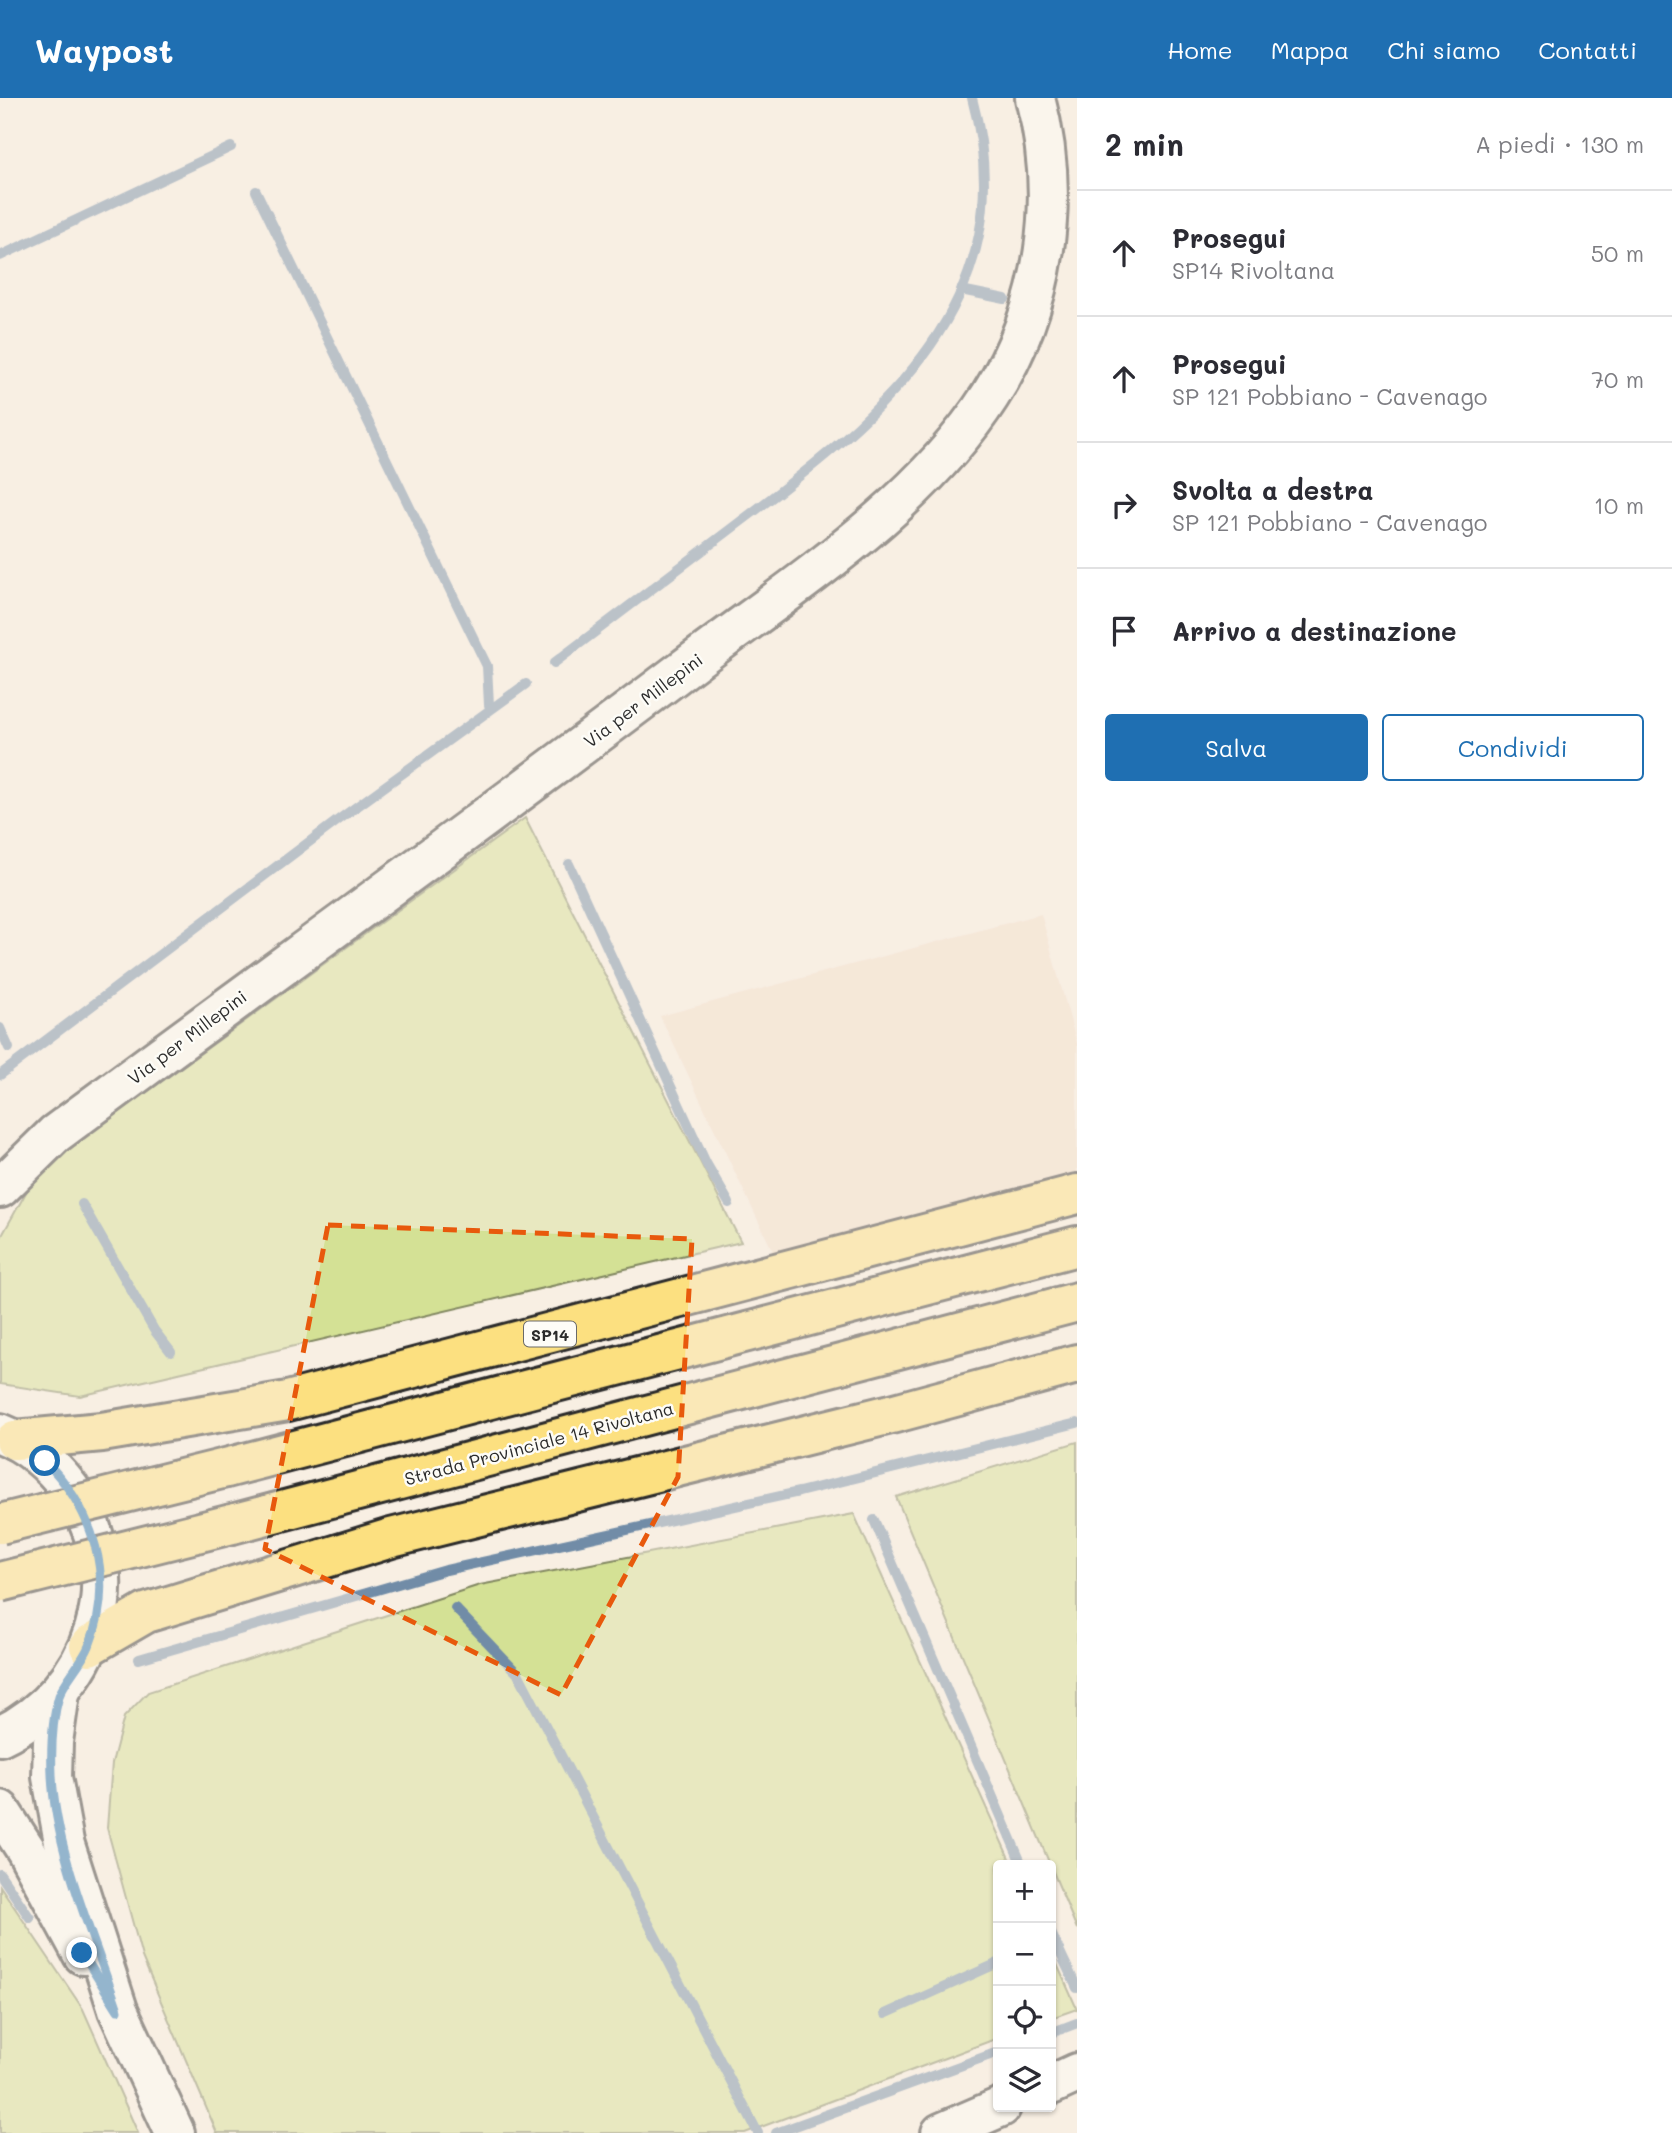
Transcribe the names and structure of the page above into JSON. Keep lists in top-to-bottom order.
{
  "streets": {
    "highway": ["SP14", "Strada Provinciale 14 Rivoltana"],
    "street": ["Via per Millepini"]
  },
  "page": {
    "header": "Waypost",
    "nav": [
      "Home",
      "Mappa",
      "Chi siamo",
      "Contatti"
    ],
    "heading": ["2 min", "A piedi · 130 m"],
    "list": [
      ["Prosegui", "SP14 Rivoltana", "50 m"],
      ["Prosegui", "SP 121 Pobbiano - Cavenago", "70 m"],
      ["Svolta a destra", "SP 121 Pobbiano - Cavenago", "10 m"],
      "Arrivo a destinazione"
    ],
    "buttons": ["Salva", "Condividi"],
    "map_buttons": ["+", "−"]
  }
}
